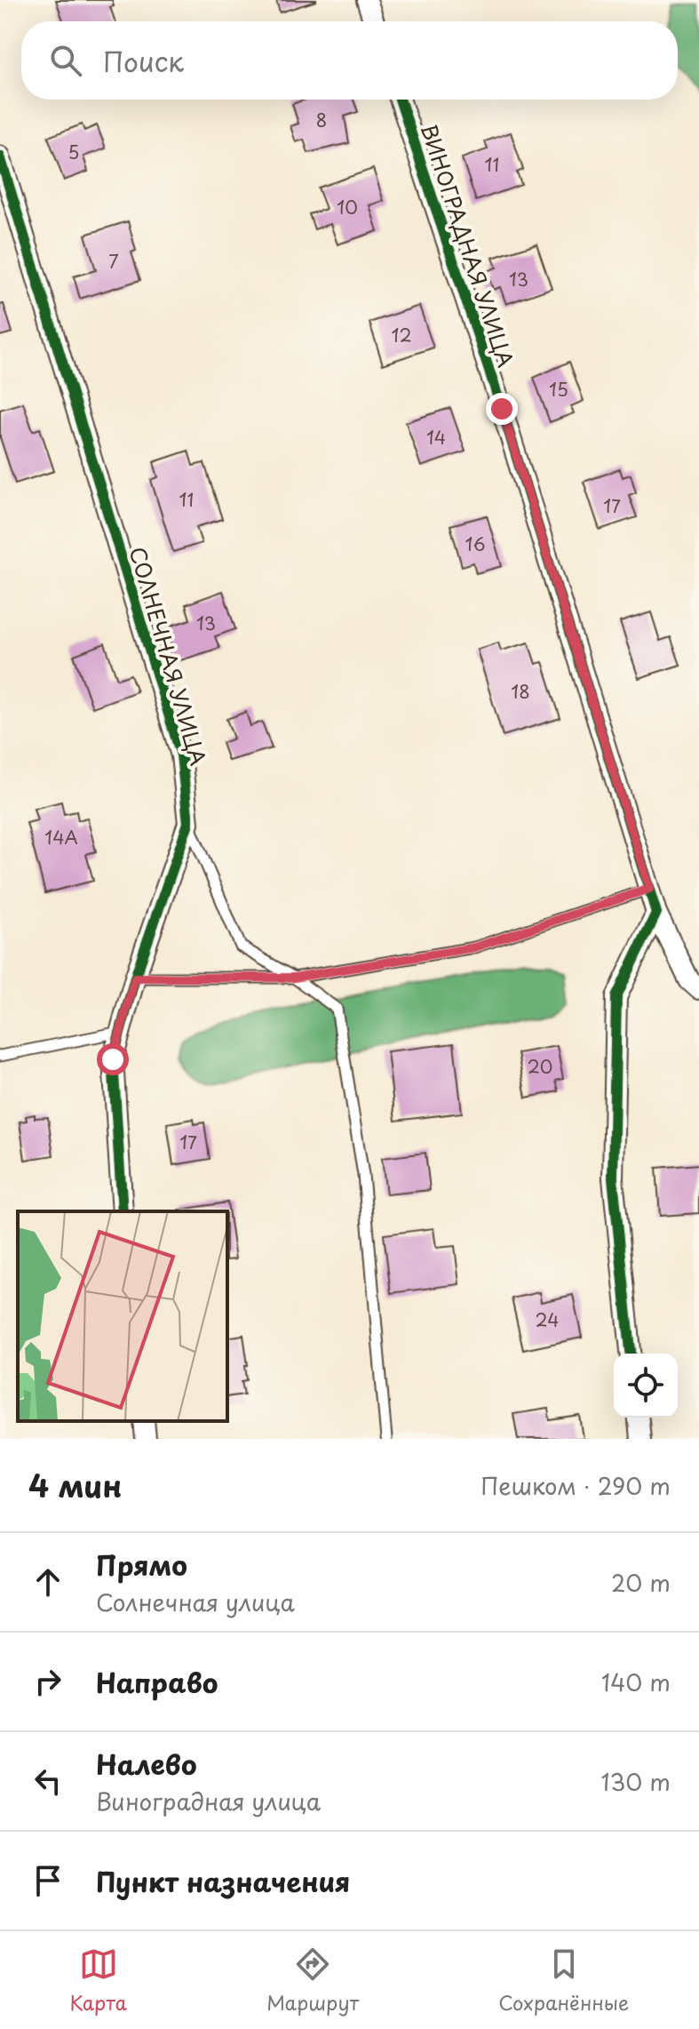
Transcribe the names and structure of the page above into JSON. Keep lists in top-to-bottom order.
{
  "streets": {
    "street": ["ВИНОГРАДНАЯ УЛИЦА", "СОЛНЕЧНАЯ УЛИЦА"]
  },
  "house_numbers": [
    "8",
    "5",
    "11",
    "10",
    "7",
    "13",
    "12",
    "15",
    "14",
    "11",
    "17",
    "16",
    "13",
    "18",
    "14А",
    "20",
    "17",
    "24"
  ],
  "page": {
    "search": "Поиск",
    "heading": ["4 мин", "Пешком · 290 m"],
    "list": [
      ["Прямо", "Солнечная улица", "20 m"],
      ["Направо", "140 m"],
      ["Налево", "Виноградная улица", "130 m"],
      "Пункт назначения"
    ],
    "nav": ["Карта", "Маршрут", "Сохранённые"]
  }
}
